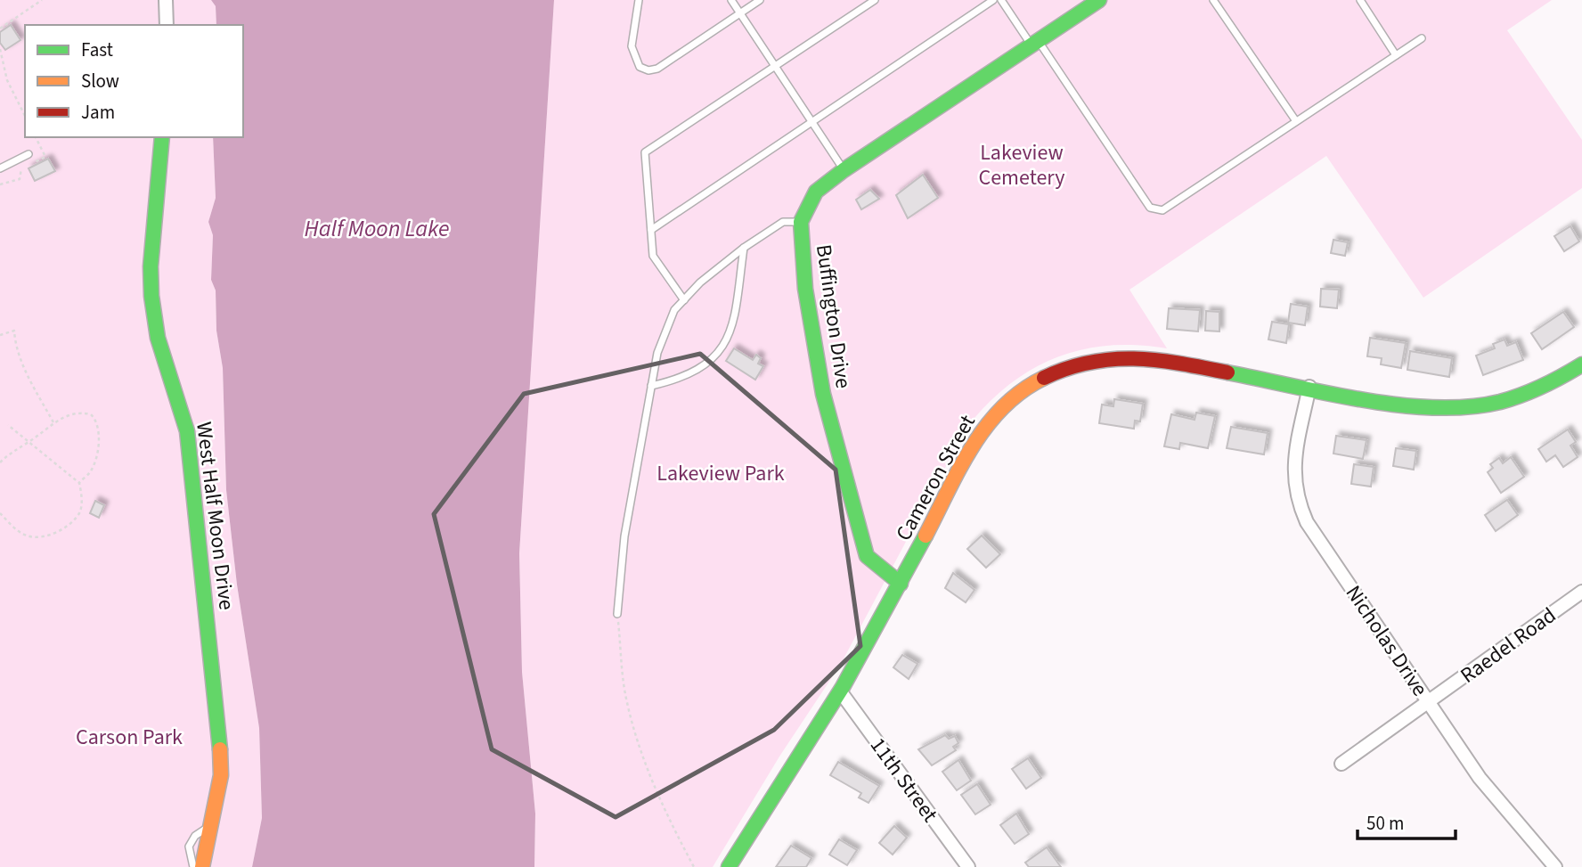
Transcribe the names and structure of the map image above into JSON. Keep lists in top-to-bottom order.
{
  "streets": {
    "street": [
      "Buffington Drive",
      "Cameron Street",
      "West Half Moon Drive",
      "Nicholas Drive",
      "Raedel Road",
      "11th Street"
    ]
  },
  "crossings": [
    ["Buffington Drive", "Cameron Street"],
    ["Cameron Street", "Nicholas Drive"],
    ["Cameron Street", "11th Street"],
    ["Nicholas Drive", "Raedel Road"]
  ],
  "water": ["Half Moon Lake"],
  "parks": ["Lakeview Cemetery", "Lakeview Park", "Carson Park"],
  "legend": ["Fast", "Slow", "Jam"],
  "scale_bar": "50 m"
}
